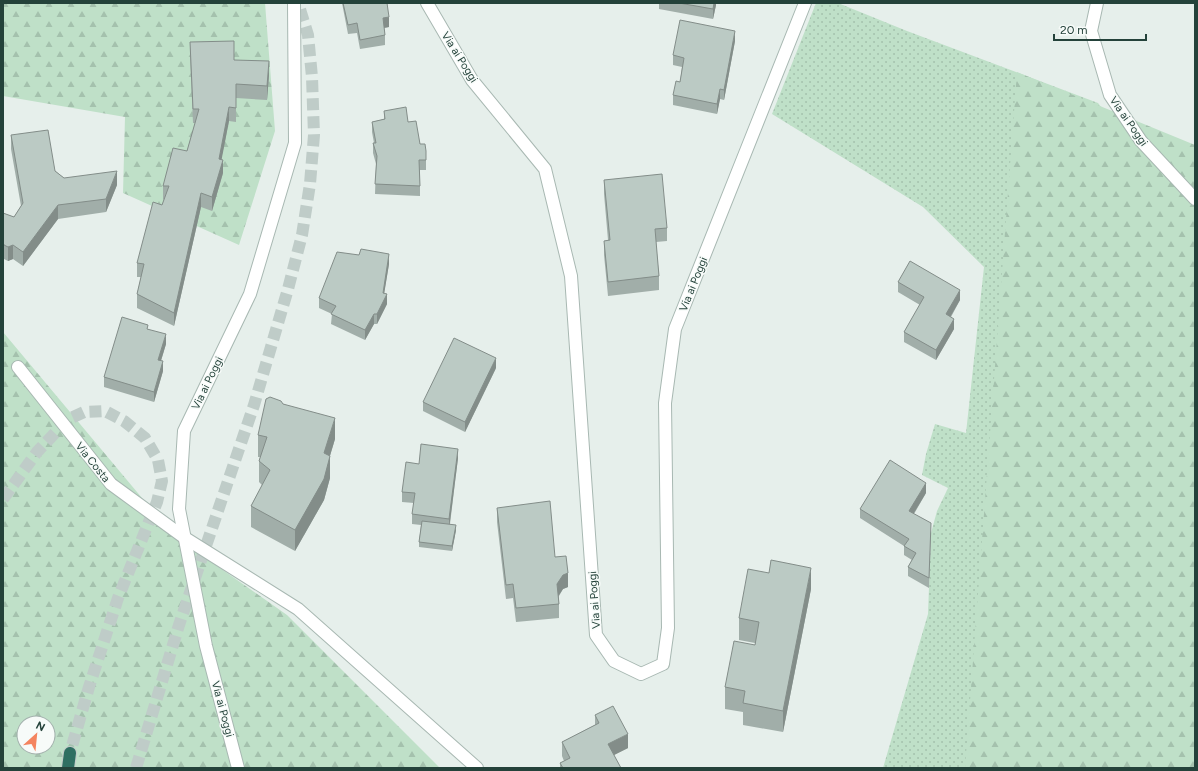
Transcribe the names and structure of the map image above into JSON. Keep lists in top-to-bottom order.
{
  "streets": {
    "street": ["Via ai Poggi", "Via Costa"]
  },
  "crossings": [
    ["Via ai Poggi", "Via Costa"]
  ],
  "scale_bar": "20 m",
  "north": "top right"
}
